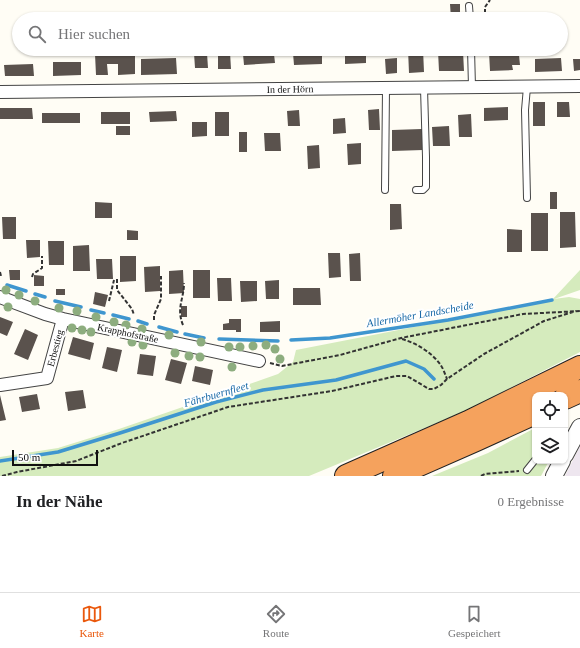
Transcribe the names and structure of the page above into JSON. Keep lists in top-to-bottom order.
{
  "streets": {
    "street": ["In der Hörn", "Krapphofstraße", "Erbestieg"]
  },
  "crossings": [
    ["Krapphofstraße", "Erbestieg"]
  ],
  "water": ["Allermöher Landscheide", "Fährbuernfleet"],
  "scale_bar": "50 m",
  "page": {
    "search": "Hier suchen",
    "scale": "50 m",
    "heading": ["In der Nähe", "0 Ergebnisse"],
    "nav": ["Karte", "Route", "Gespeichert"]
  }
}
